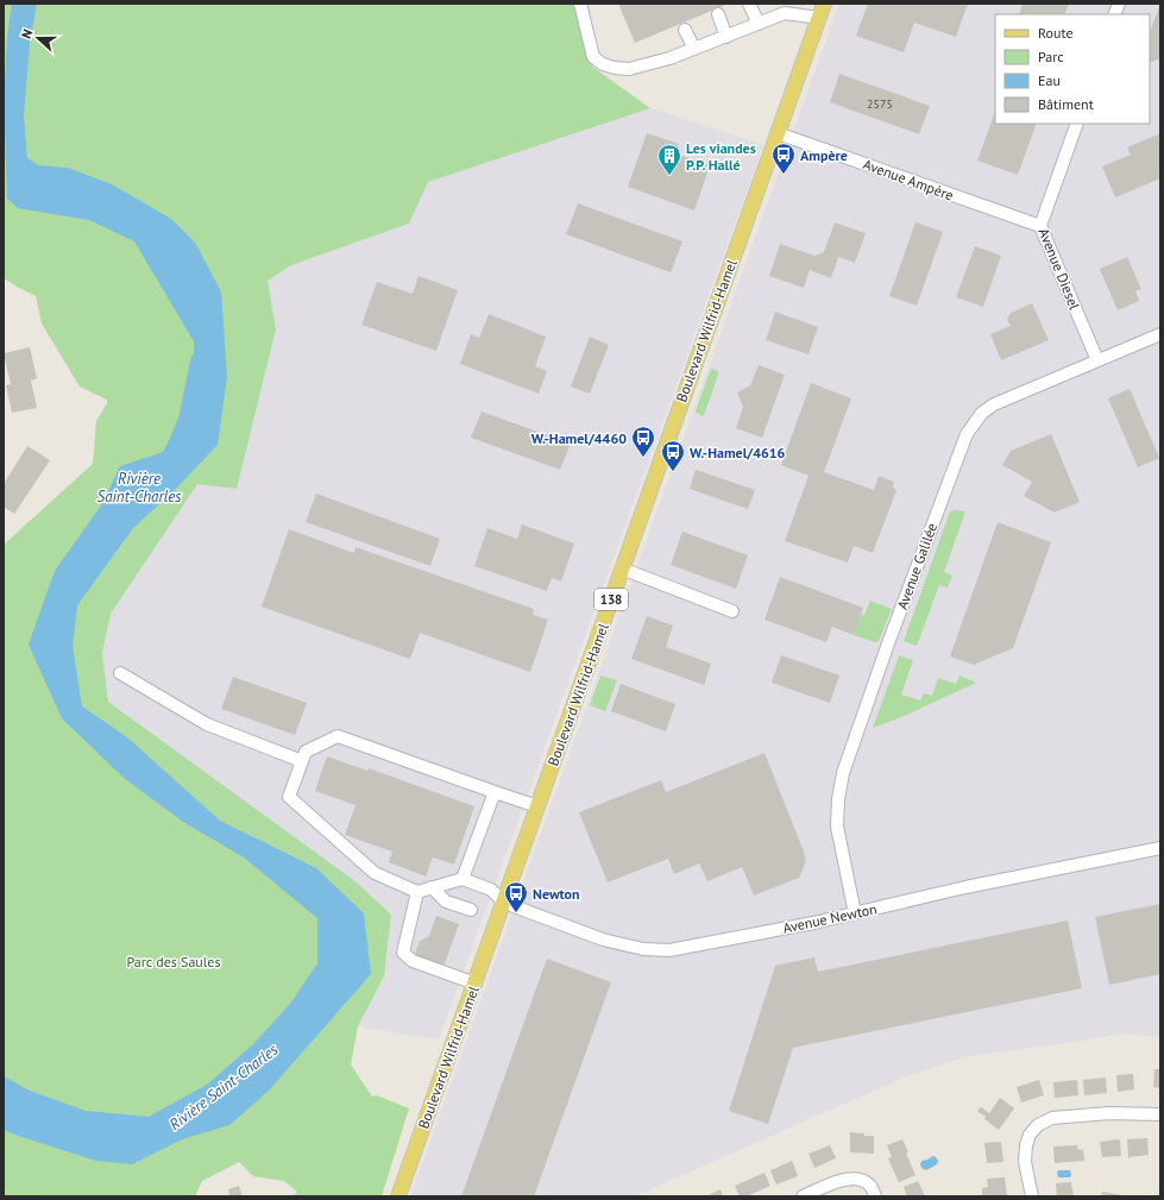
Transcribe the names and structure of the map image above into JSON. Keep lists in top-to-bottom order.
{
  "streets": {
    "main road": ["Boulevard Wilfrid-Hamel", "138"],
    "street": [
      "Avenue Ampère",
      "Avenue Diesel",
      "Avenue Galilée",
      "Avenue Newton"
    ]
  },
  "crossings": [
    ["Avenue Ampère", "Avenue Diesel"],
    ["Avenue Ampère", "Boulevard Wilfrid-Hamel"],
    ["Avenue Diesel", "Avenue Galilée"],
    ["Boulevard Wilfrid-Hamel", "Avenue Newton"],
    ["Avenue Galilée", "Avenue Newton"]
  ],
  "water": ["Rivière Saint-Charles"],
  "parks": ["Parc des Saules"],
  "places": {
    "bus stop": [
      "Ampère",
      "W.-Hamel/4460",
      "W.-Hamel/4616",
      "Newton"
    ],
    "building": ["Les viandes P.P. Hallé"]
  },
  "house_numbers": ["2575"],
  "legend": [
    "Route",
    "Parc",
    "Eau",
    "Bâtiment"
  ],
  "north": "left"
}
